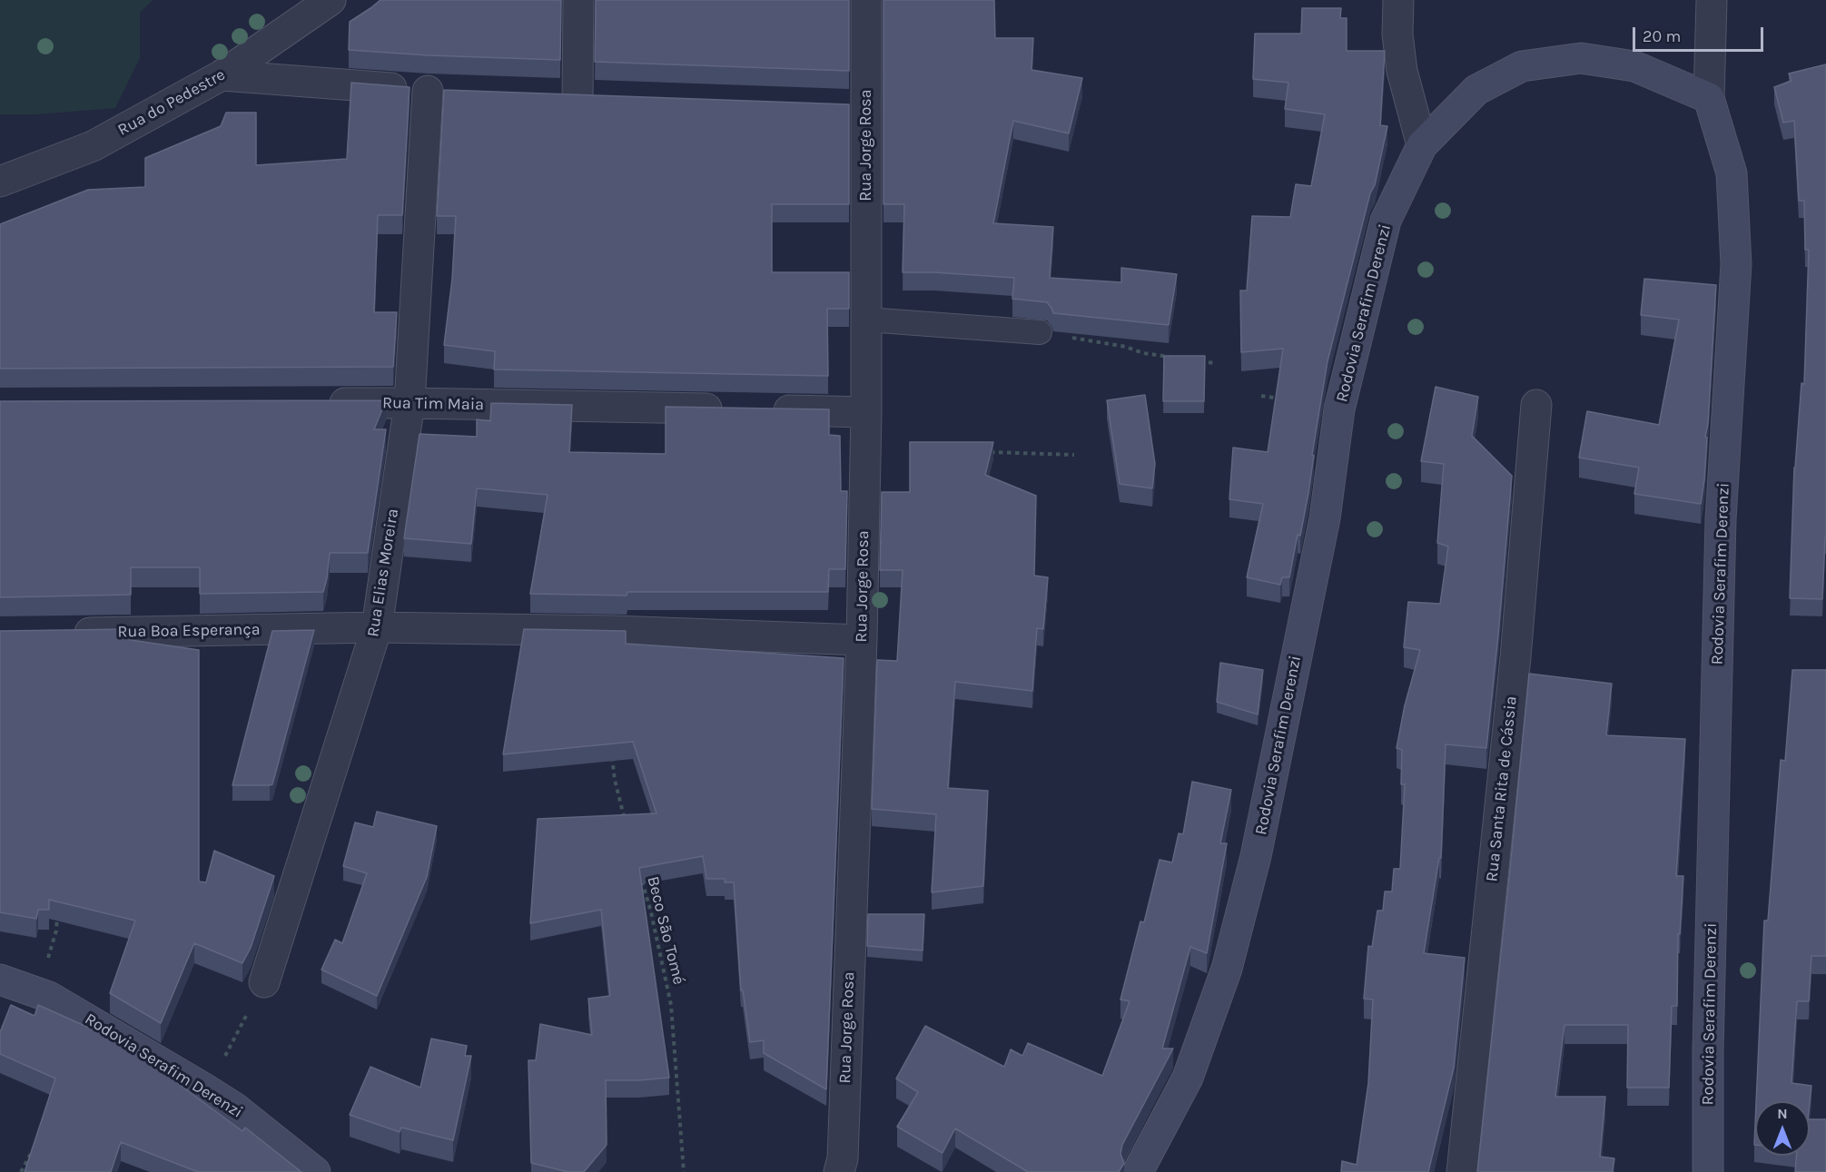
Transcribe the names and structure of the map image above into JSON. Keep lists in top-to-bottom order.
{
  "streets": {
    "main road": ["Rodovia Serafim Derenzi"],
    "street": [
      "Rua do Pedestre",
      "Rua Jorge Rosa",
      "Rua Tim Maia",
      "Rua Elias Moreira",
      "Rua Boa Esperança",
      "Rua Santa Rita de Cássia"
    ],
    "path": ["Beco São Tomé"]
  },
  "crossings": [
    ["Rua do Pedestre", "Rua Elias Moreira"],
    ["Rua Jorge Rosa", "Rua Tim Maia"],
    ["Rua Tim Maia", "Rua Elias Moreira"],
    ["Rua Elias Moreira", "Rua Boa Esperança"]
  ],
  "scale_bar": "20 m",
  "north": "top"
}
